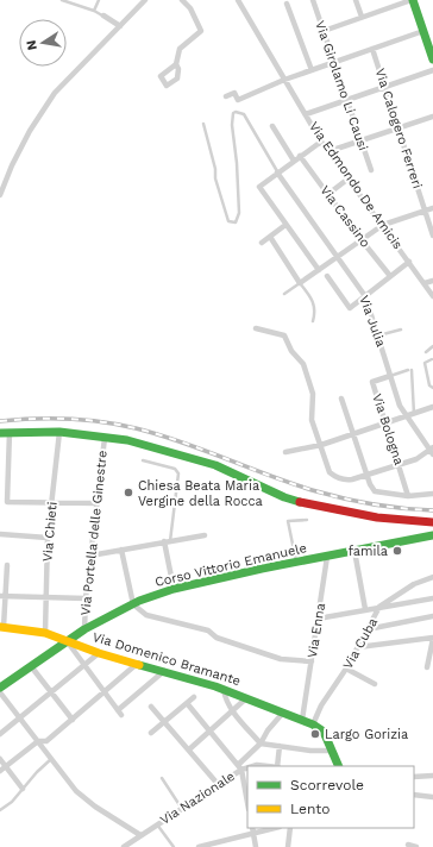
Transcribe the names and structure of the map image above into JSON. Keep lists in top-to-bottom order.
{
  "streets": {
    "street": [
      "Via Girolamo Li Causi",
      "Via Calogero Ferreri",
      "Via Edmondo De Amicis",
      "Via Cassino",
      "Via Julia",
      "Via Bologna",
      "Via Chieti",
      "Via Portella delle Ginestre",
      "Corso Vittorio Emanuele",
      "Via Enna",
      "Via Cuba",
      "Via Domenico Bramante",
      "Via Nazionale"
    ]
  },
  "crossings": [
    ["Via Julia", "Via Bologna"],
    ["Via Chieti", "Via Domenico Bramante"],
    ["Via Portella delle Ginestre", "Corso Vittorio Emanuele"],
    ["Corso Vittorio Emanuele", "Via Enna"],
    ["Corso Vittorio Emanuele", "Via Domenico Bramante"]
  ],
  "places": ["Chiesa Beata Maria Vergine della Rocca", "famila", "Largo Gorizia"],
  "legend": ["Scorrevole", "Lento"],
  "north": "left"
}
